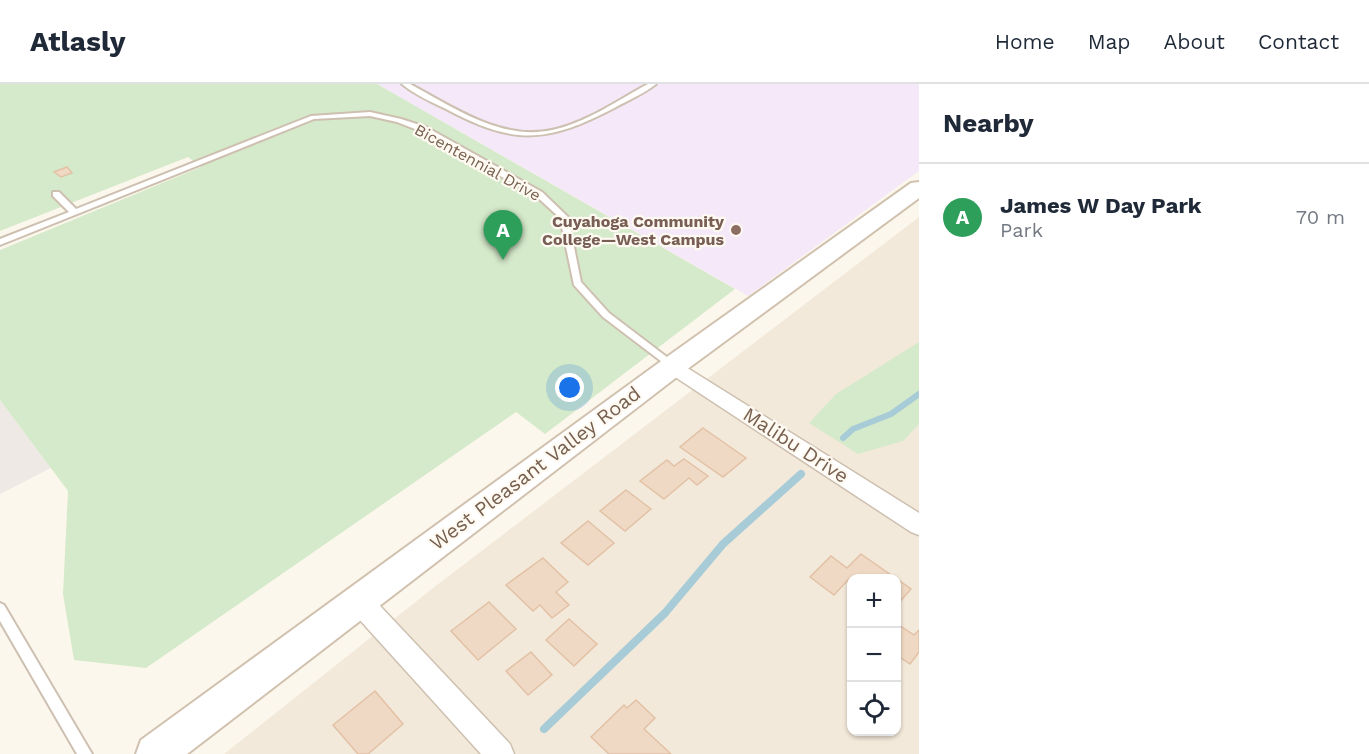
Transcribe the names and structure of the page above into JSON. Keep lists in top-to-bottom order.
{
  "streets": {
    "main road": ["West Pleasant Valley Road"],
    "street": ["Malibu Drive"],
    "lane": ["Bicentennial Drive"]
  },
  "crossings": [
    ["Bicentennial Drive", "Malibu Drive"],
    ["Bicentennial Drive", "West Pleasant Valley Road"],
    ["Malibu Drive", "West Pleasant Valley Road"]
  ],
  "places": ["Cuyahoga Community College—West Campus"],
  "page": {
    "header": "Atlasly",
    "nav": [
      "Home",
      "Map",
      "About",
      "Contact"
    ],
    "heading": "Nearby",
    "list": [
      {
        "mark": "A",
        "name": "James W Day Park",
        "note": "Park",
        "value": "70 m"
      }
    ],
    "pins": "A",
    "map_buttons": ["+", "−"]
  }
}
